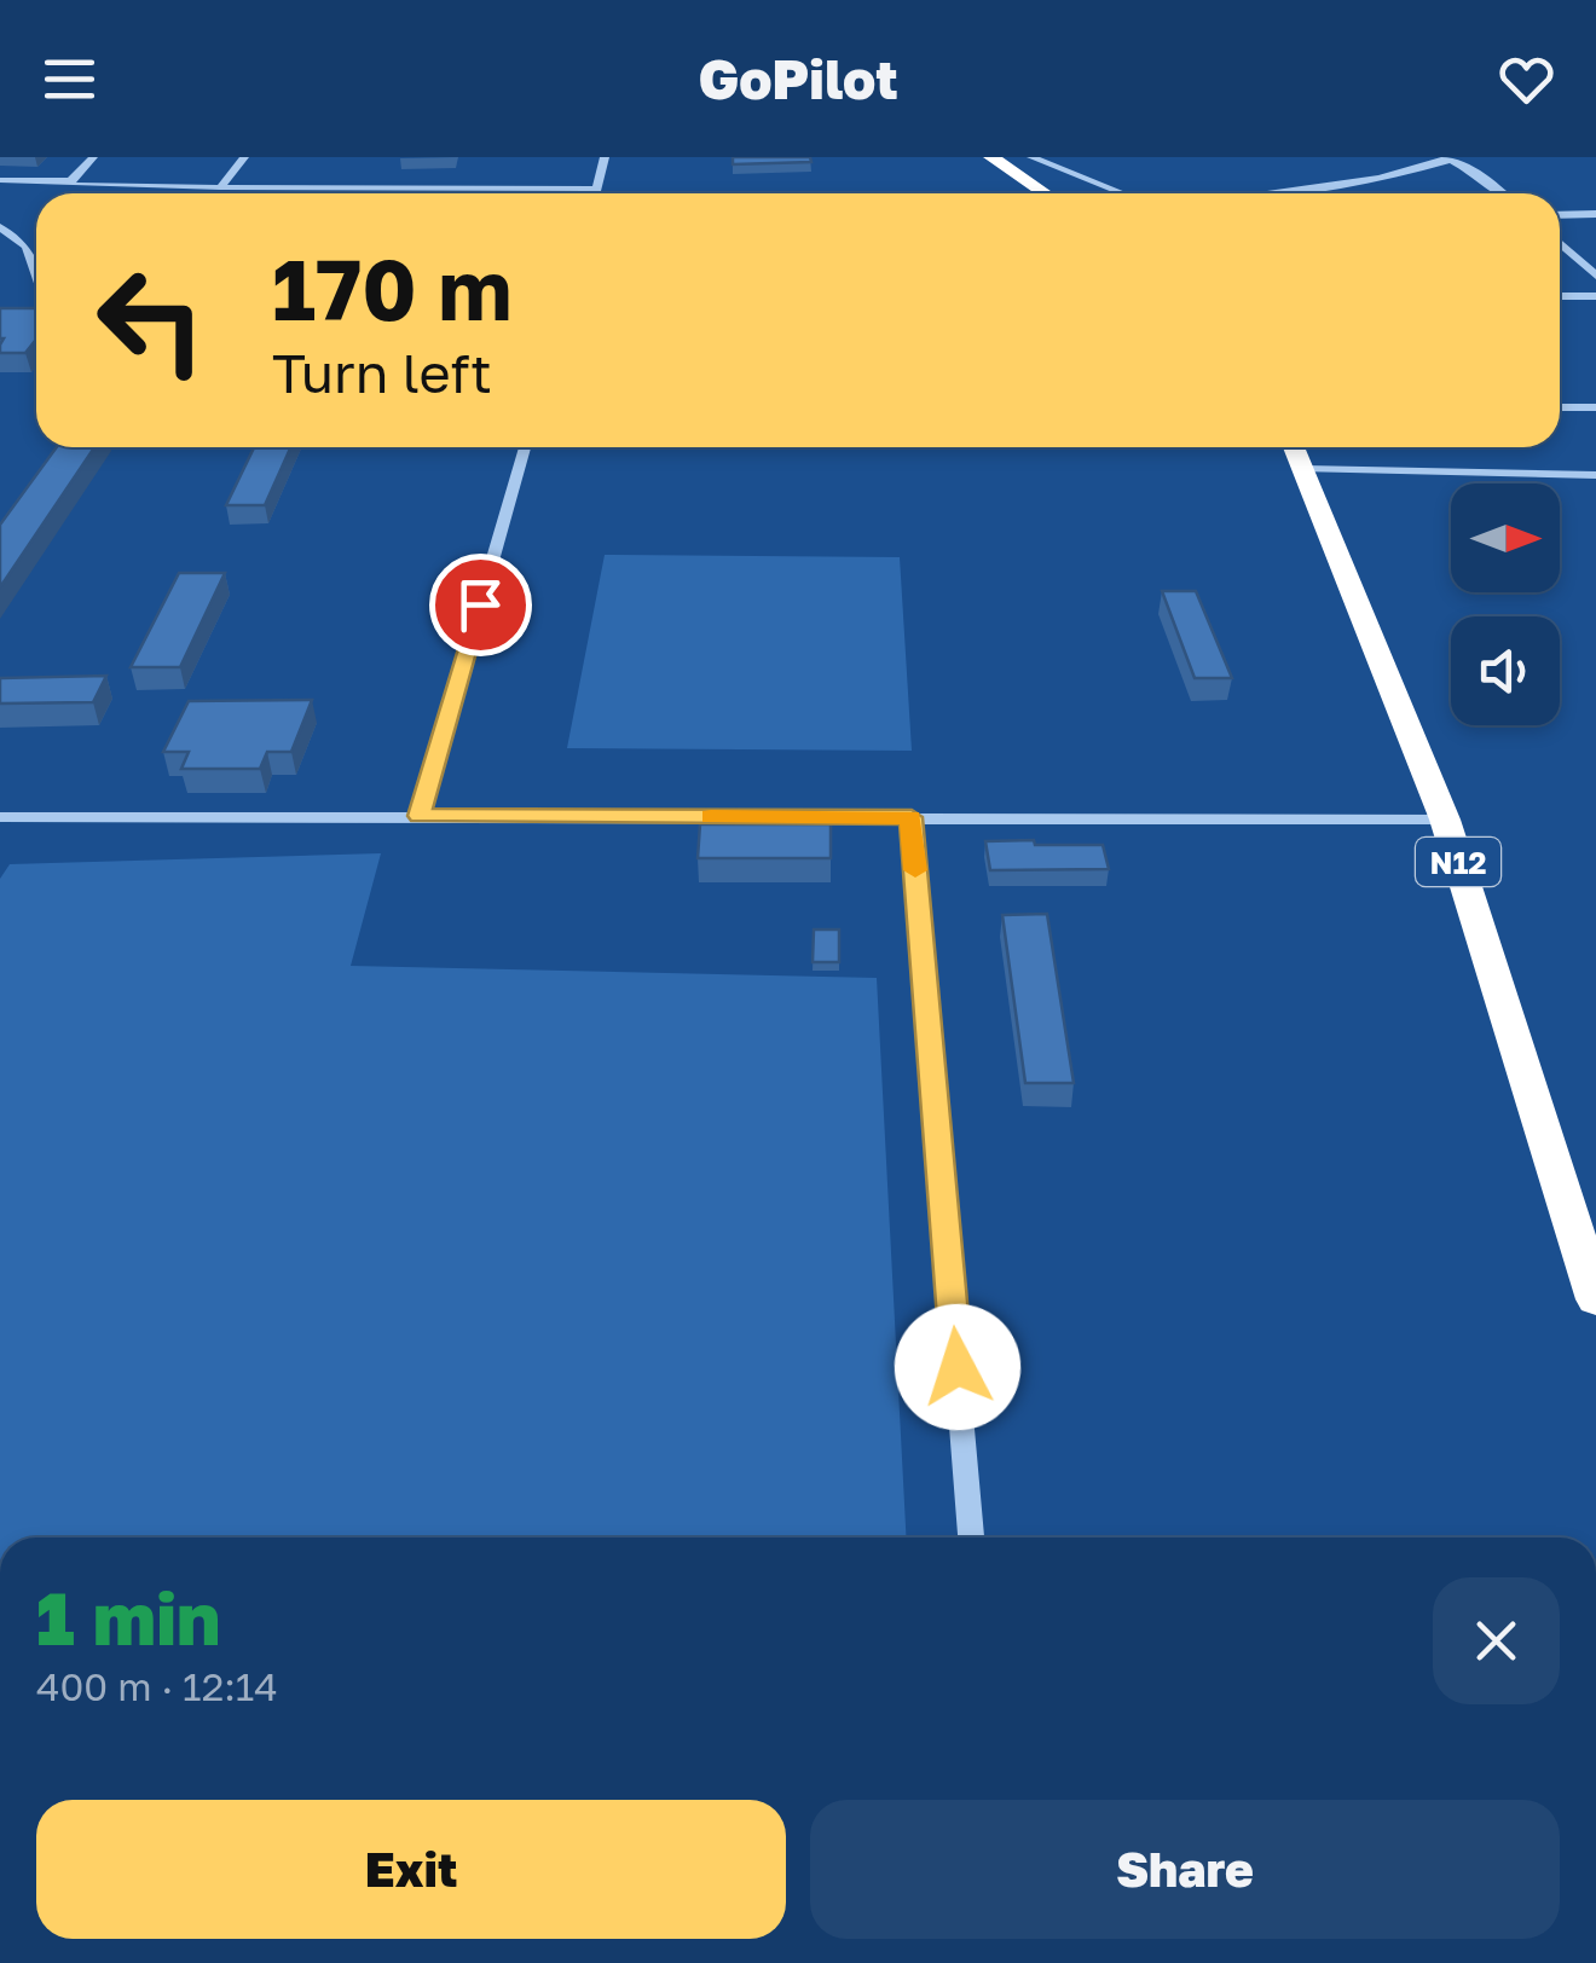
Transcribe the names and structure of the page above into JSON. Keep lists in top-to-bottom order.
{
  "streets": {
    "highway": ["N12"]
  },
  "north": "right",
  "page": {
    "header": "GoPilot",
    "turn": ["170 m", "Turn left"],
    "heading": ["1 min", "400 m · 12:14"],
    "buttons": ["Exit", "Share"]
  }
}
